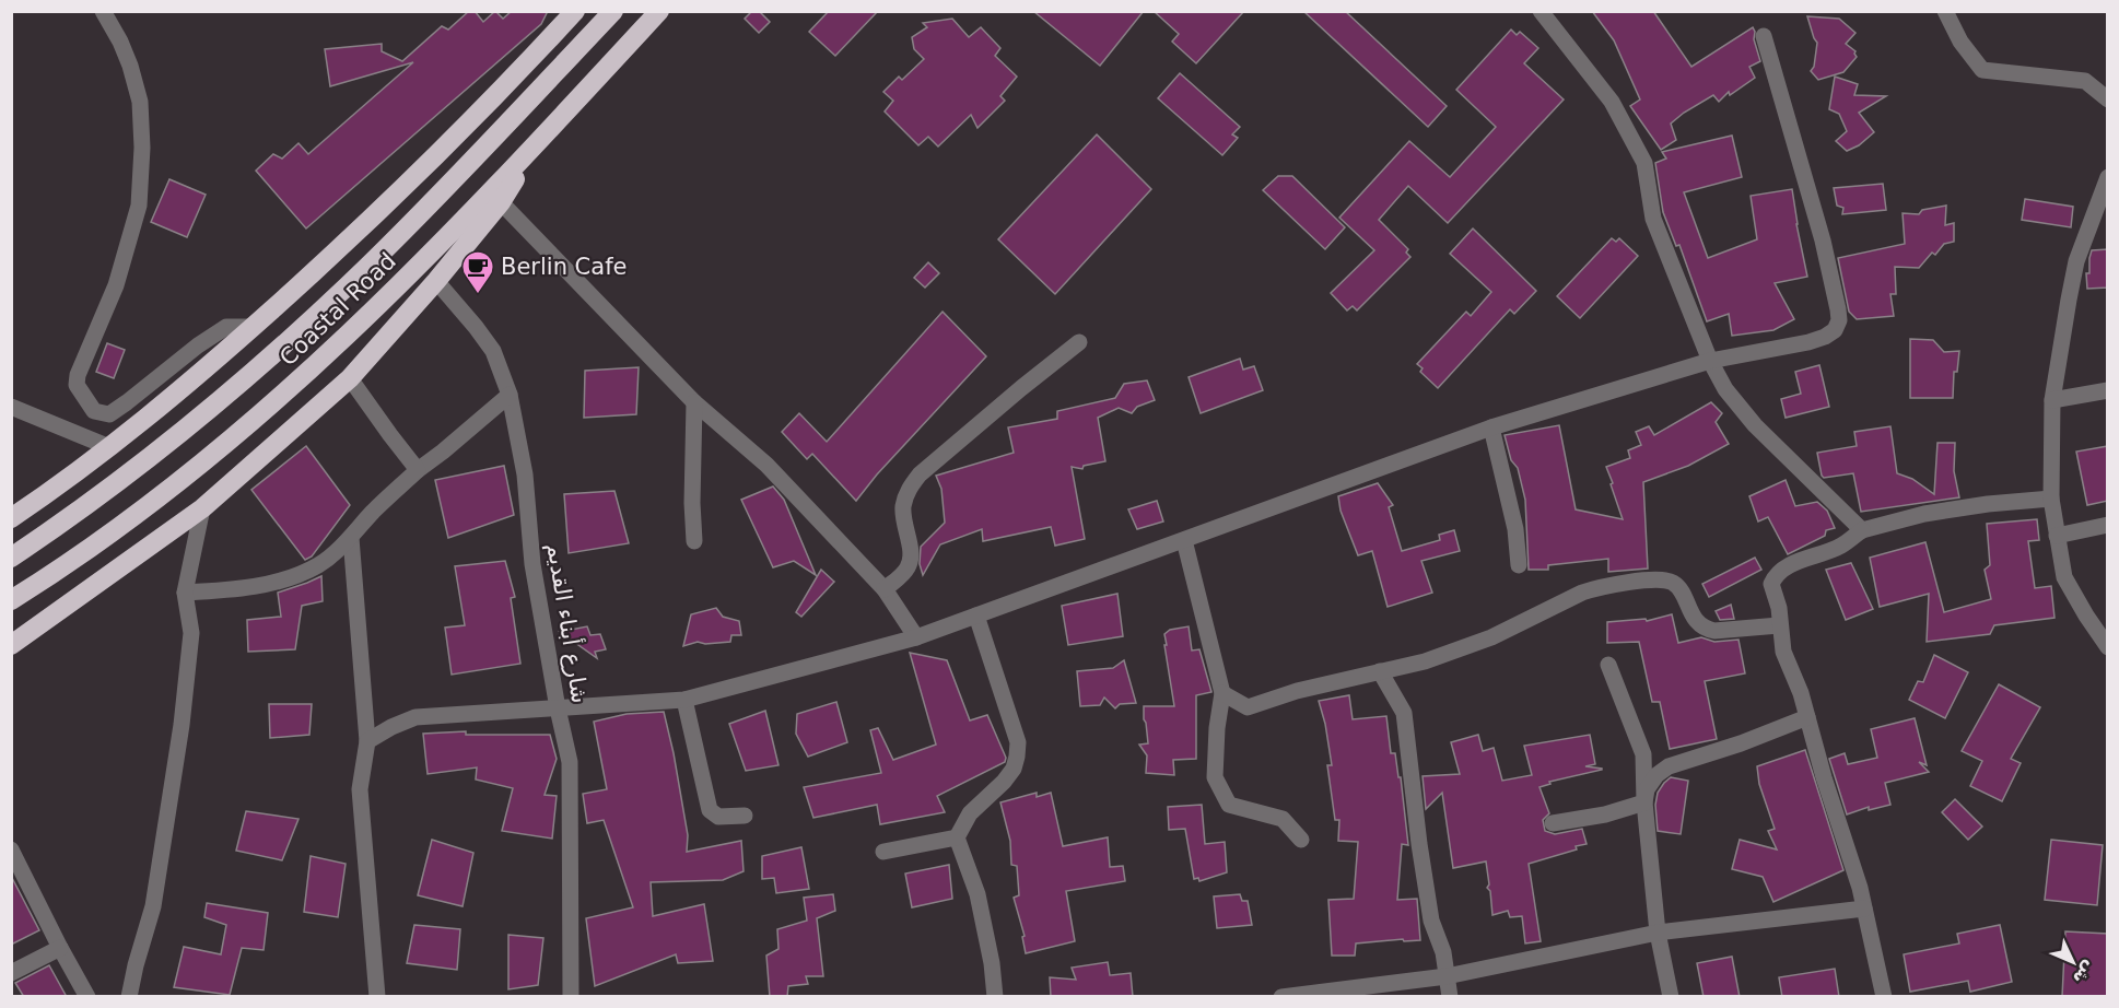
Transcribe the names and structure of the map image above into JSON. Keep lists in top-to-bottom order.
{
  "streets": {
    "highway": ["Coastal Road"],
    "street": ["شارع أبناء القديم"]
  },
  "places": {
    "cafe": ["Berlin Cafe"]
  },
  "north": "bottom right"
}
